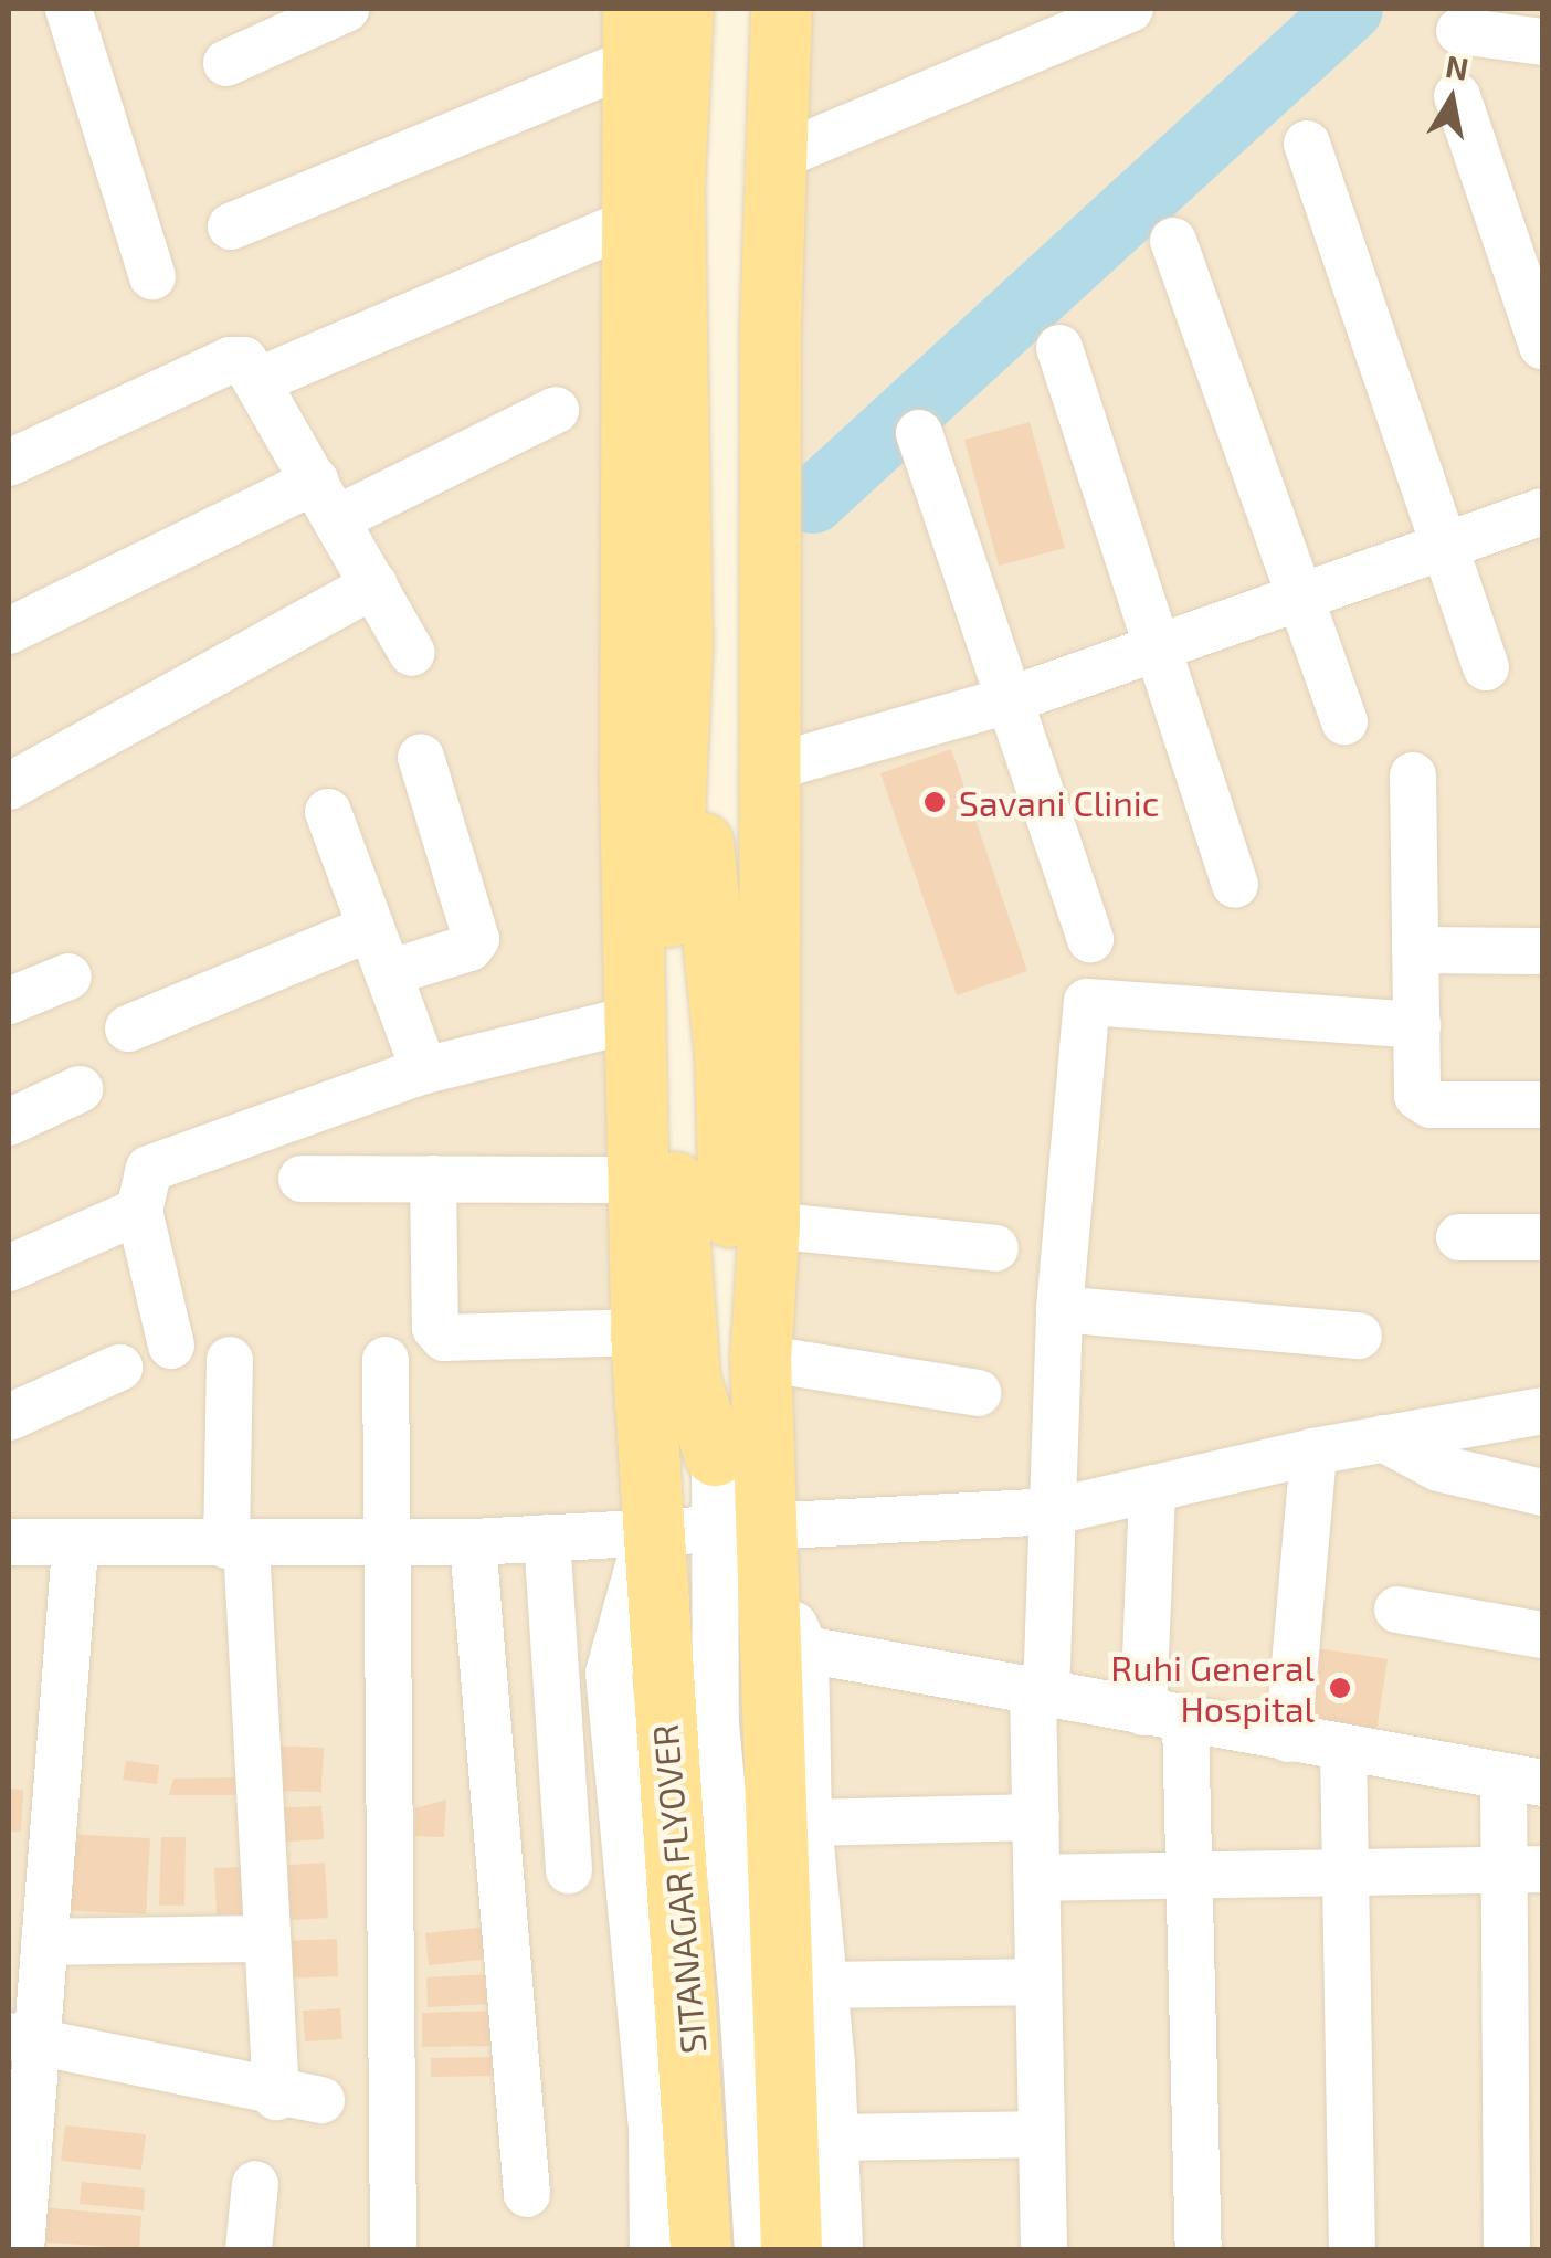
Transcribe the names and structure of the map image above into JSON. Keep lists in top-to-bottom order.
{
  "streets": {
    "main road": ["SITANAGAR FLYOVER"]
  },
  "places": ["Savani Clinic", "Ruhi General Hospital"],
  "north": "top"
}
